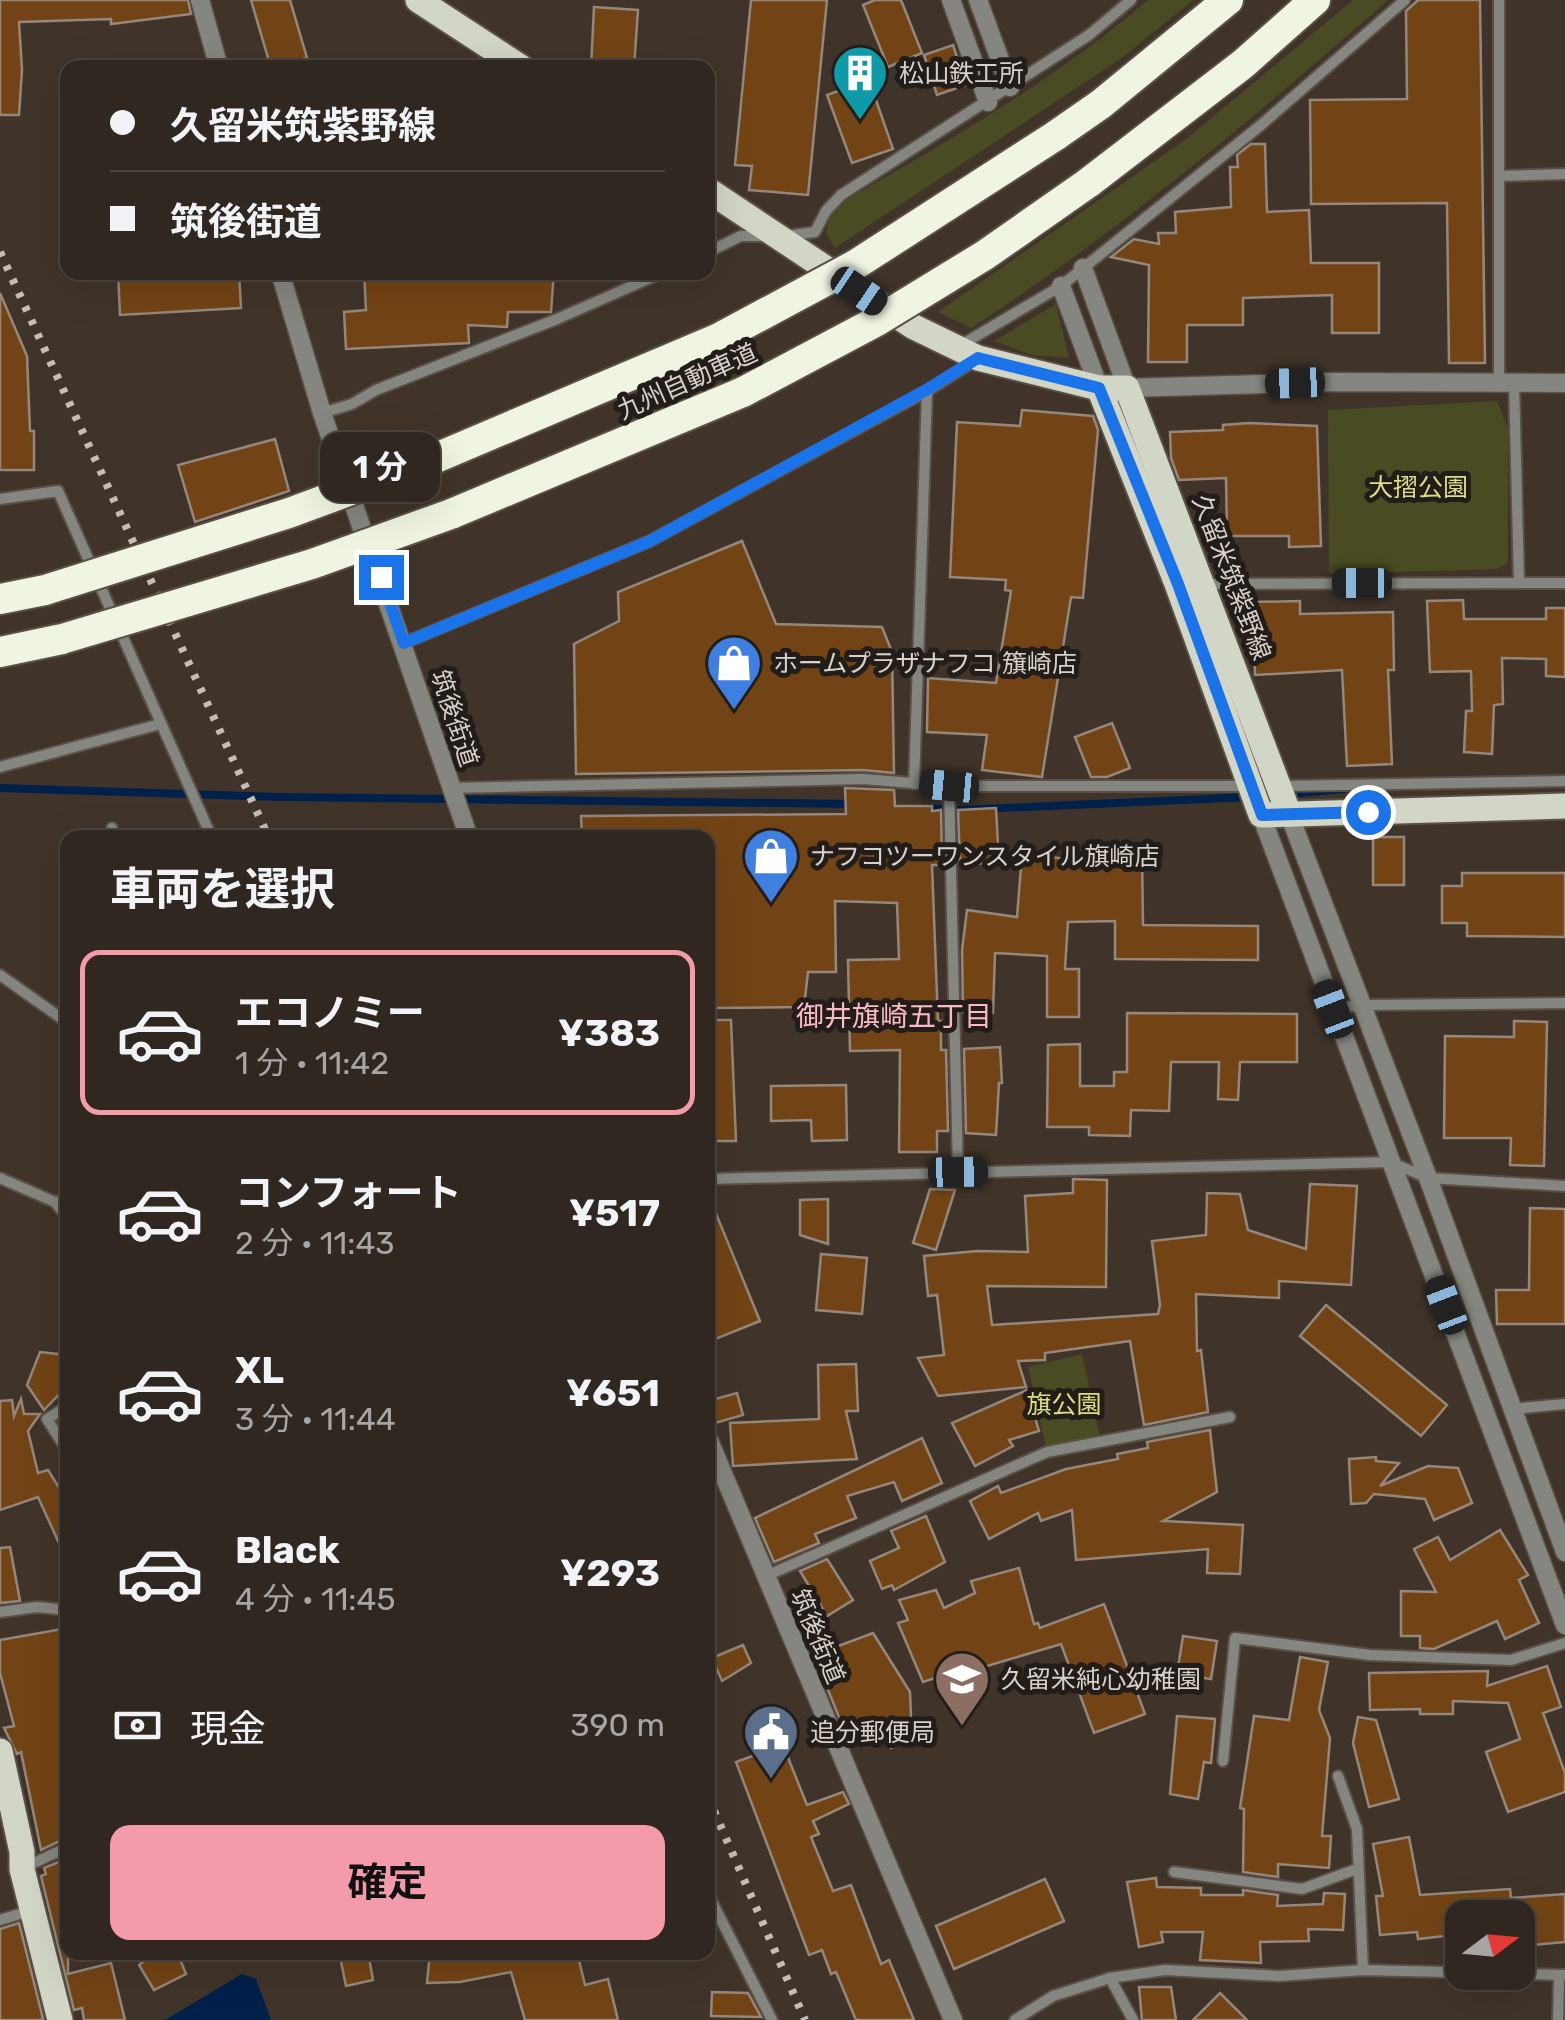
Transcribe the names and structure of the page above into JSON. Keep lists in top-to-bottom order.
{
  "streets": {
    "highway": ["九州自動車道"],
    "main road": ["久留米筑紫野線"],
    "street": ["筑後街道"]
  },
  "districts": ["御井旗崎五丁目"],
  "parks": ["大摺公園", "旗公園"],
  "places": {
    "building": ["松山鉄工所"],
    "shop": ["ホームプラザナフコ 籏崎店", "ナフコツーワンスタイル旗崎店"],
    "school or university": ["久留米純心幼稚園"],
    "public building": ["追分郵便局"]
  },
  "north": "right",
  "page": {
    "banner": ["久留米筑紫野線", "筑後街道"],
    "bubble": "1 分",
    "heading": "車両を選択",
    "list": [
      {
        "name": "エコノミー",
        "note": "1 分 · 11:42",
        "value": "¥383"
      },
      {
        "name": "コンフォート",
        "note": "2 分 · 11:43",
        "value": "¥517"
      },
      {
        "name": "XL",
        "note": "3 分 · 11:44",
        "value": "¥651"
      },
      {
        "name": "Black",
        "note": "4 分 · 11:45",
        "value": "¥293"
      }
    ],
    "pay": ["現金", "390 m"],
    "buttons": "確定"
  }
}
